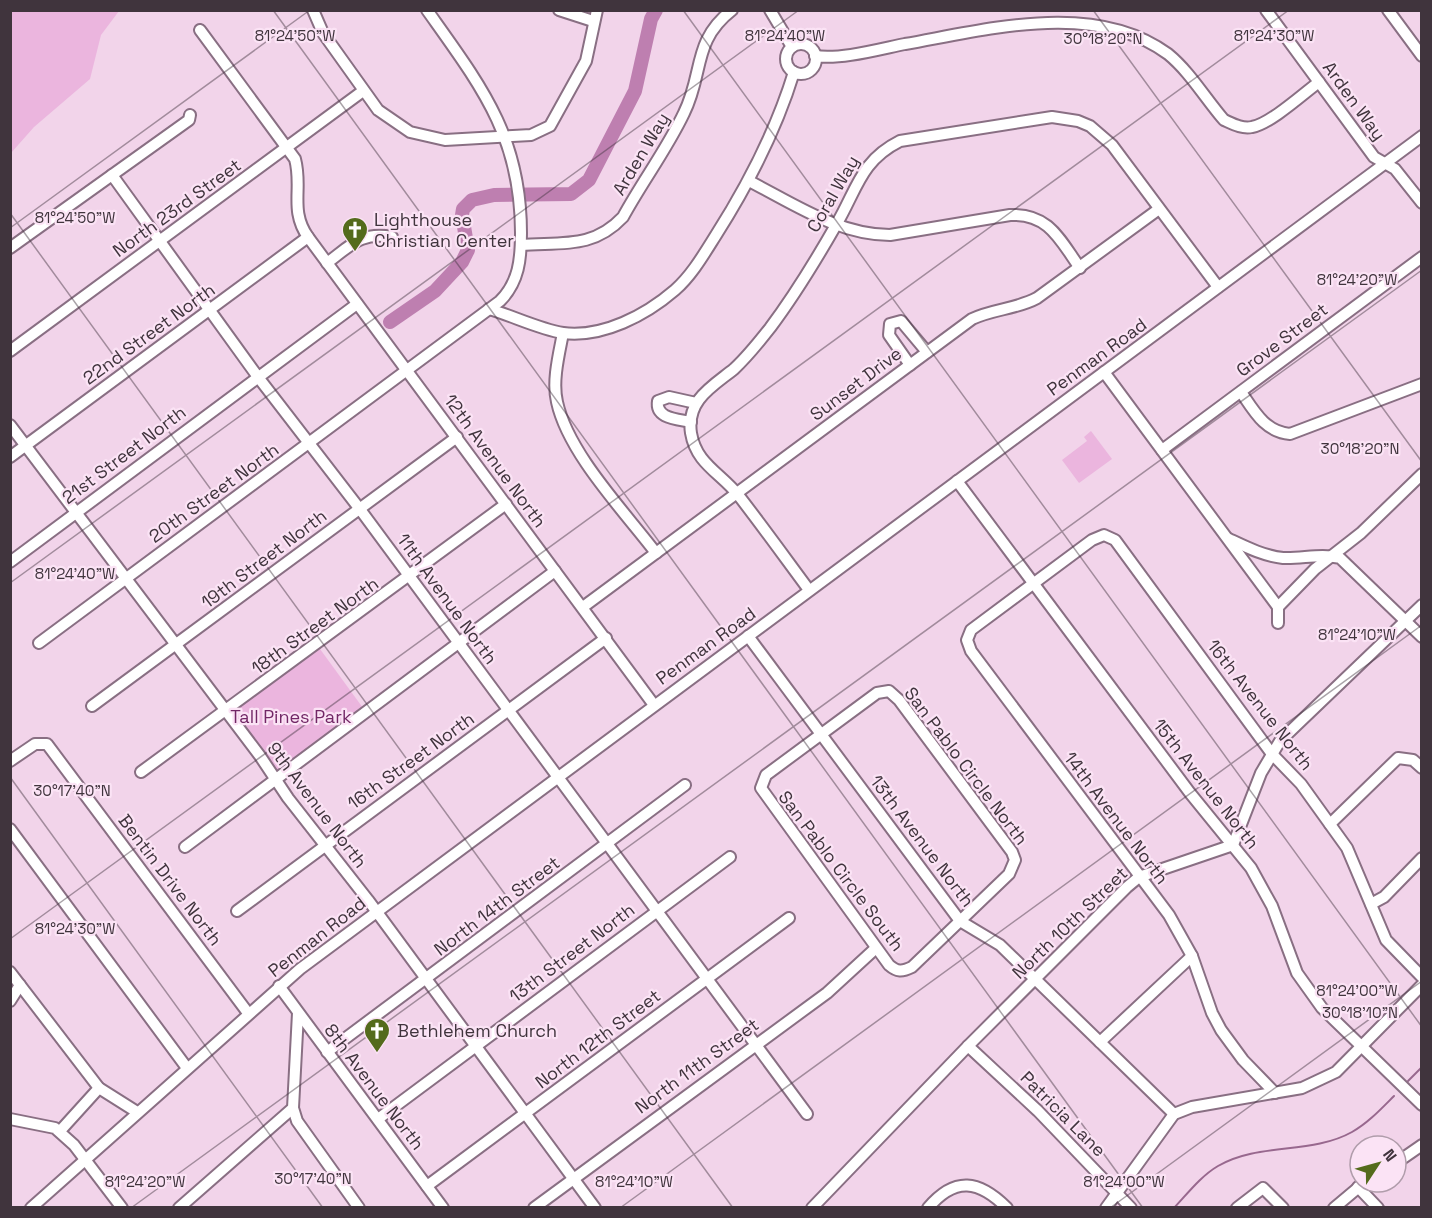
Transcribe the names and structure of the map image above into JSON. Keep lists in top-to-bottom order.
{
  "streets": {
    "street": [
      "Arden Way",
      "Coral Way",
      "North 23rd Street",
      "22nd Street North",
      "Grove Street",
      "Penman Road",
      "Sunset Drive",
      "21st Street North",
      "12th Avenue North",
      "20th Street North",
      "19th Street North",
      "11th Avenue North",
      "18th Street North",
      "16th Avenue North",
      "16th Street North",
      "San Pablo Circle North",
      "15th Avenue North",
      "9th Avenue North",
      "14th Avenue North",
      "13th Avenue North",
      "San Pablo Circle South",
      "Bentin Drive North",
      "North 14th Street",
      "North 10th Street",
      "13th Street North",
      "North 12th Street",
      "North 11th Street",
      "8th Avenue North",
      "Patricia Lane"
    ]
  },
  "crossings": [
    ["Arden Way", "Penman Road"],
    ["Arden Way", "20th Street North"],
    ["Coral Way", "Penman Road"],
    ["Coral Way", "Sunset Drive"],
    ["North 23rd Street", "12th Avenue North"],
    ["North 23rd Street", "11th Avenue North"],
    ["22nd Street North", "12th Avenue North"],
    ["22nd Street North", "11th Avenue North"],
    ["22nd Street North", "9th Avenue North"],
    ["Penman Road", "12th Avenue North"],
    ["Penman Road", "11th Avenue North"],
    ["Penman Road", "15th Avenue North"],
    ["Penman Road", "9th Avenue North"],
    ["Penman Road", "13th Avenue North"],
    ["Penman Road", "Bentin Drive North"],
    ["Penman Road", "8th Avenue North"],
    ["Sunset Drive", "12th Avenue North"],
    ["21st Street North", "12th Avenue North"],
    ["21st Street North", "11th Avenue North"],
    ["21st Street North", "9th Avenue North"],
    ["12th Avenue North", "20th Street North"],
    ["12th Avenue North", "19th Street North"],
    ["12th Avenue North", "18th Street North"],
    ["12th Avenue North", "16th Street North"],
    ["20th Street North", "11th Avenue North"],
    ["20th Street North", "9th Avenue North"],
    ["19th Street North", "11th Avenue North"],
    ["19th Street North", "9th Avenue North"],
    ["11th Avenue North", "18th Street North"],
    ["11th Avenue North", "16th Street North"],
    ["11th Avenue North", "North 14th Street"],
    ["11th Avenue North", "13th Street North"],
    ["11th Avenue North", "North 12th Street"],
    ["11th Avenue North", "North 11th Street"],
    ["18th Street North", "9th Avenue North"],
    ["16th Avenue North", "15th Avenue North"],
    ["16th Avenue North", "14th Avenue North"],
    ["16th Street North", "9th Avenue North"],
    ["San Pablo Circle North", "13th Avenue North"],
    ["San Pablo Circle North", "San Pablo Circle South"],
    ["15th Avenue North", "14th Avenue North"],
    ["15th Avenue North", "North 10th Street"],
    ["9th Avenue North", "North 14th Street"],
    ["9th Avenue North", "13th Street North"],
    ["9th Avenue North", "North 12th Street"],
    ["9th Avenue North", "North 11th Street"],
    ["14th Avenue North", "North 10th Street"],
    ["13th Avenue North", "San Pablo Circle South"],
    ["13th Avenue North", "North 10th Street"],
    ["San Pablo Circle South", "North 11th Street"],
    ["North 14th Street", "8th Avenue North"],
    ["North 10th Street", "Patricia Lane"],
    ["13th Street North", "8th Avenue North"],
    ["North 12th Street", "8th Avenue North"]
  ],
  "parks": ["Tall Pines Park"],
  "places": {
    "church": ["Lighthouse Christian Center", "Bethlehem Church"]
  },
  "north": "top right",
  "coordinates": [
    "81°24'50\"W",
    "81°24'40\"W",
    "81°24'30\"W",
    "30°18'20\"N",
    "81°24'20\"W",
    "81°24'10\"W",
    "30°17'40\"N",
    "81°24'00\"W",
    "30°18'10\"N"
  ]
}
